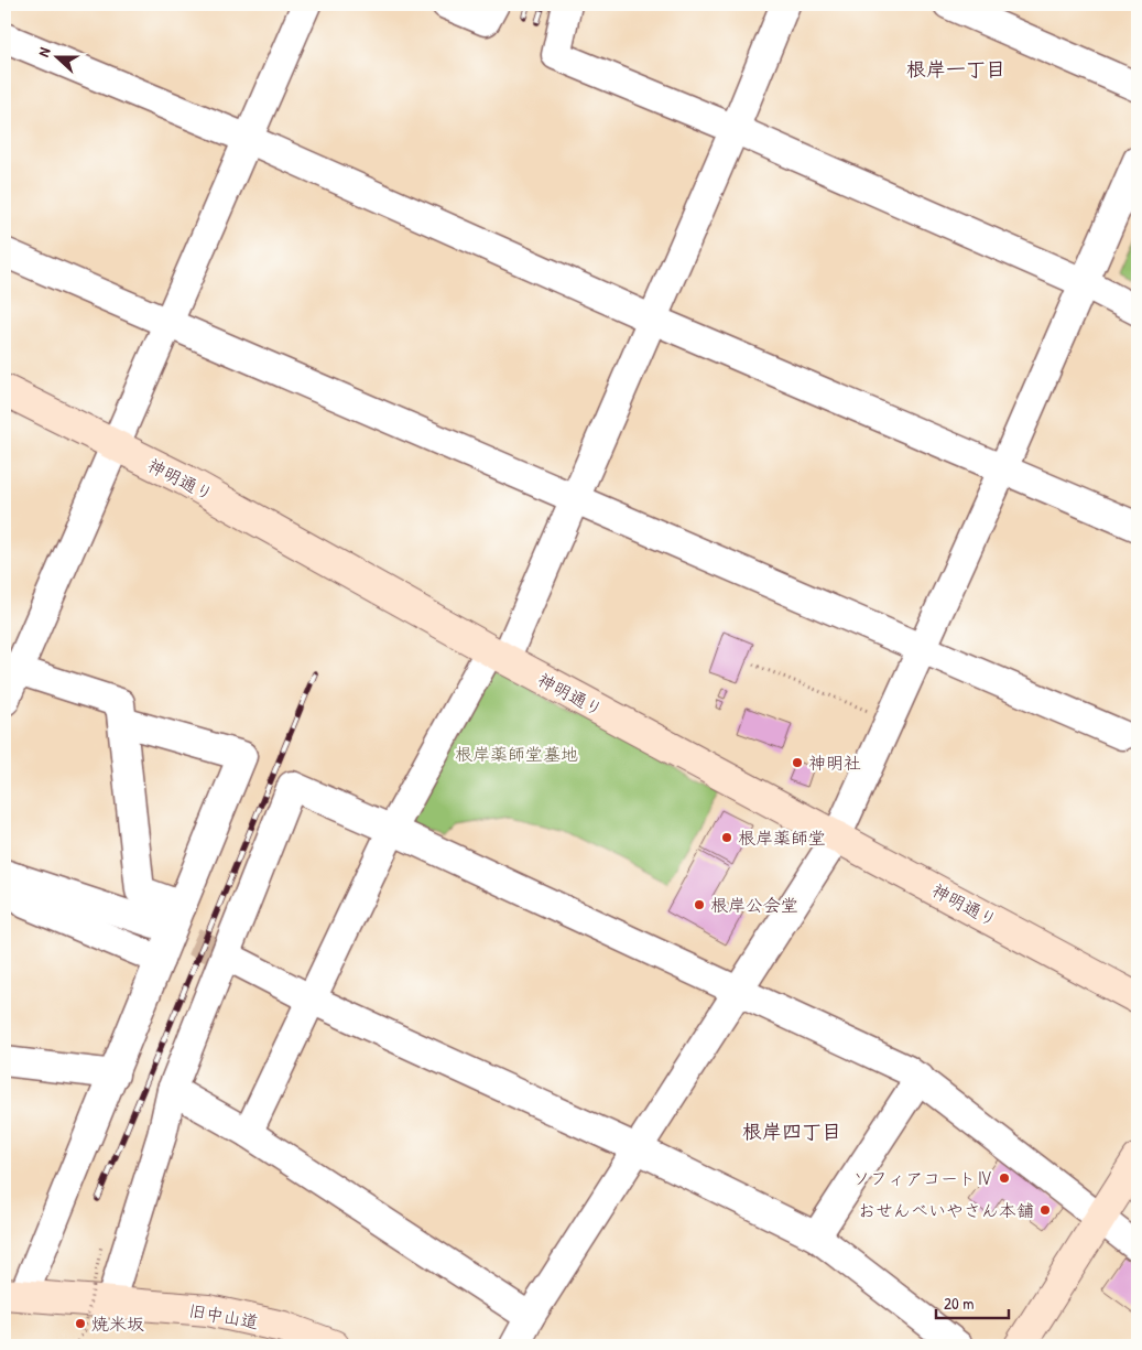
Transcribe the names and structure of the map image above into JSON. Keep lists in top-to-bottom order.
{
  "streets": {
    "street": ["神明通り", "旧中山道"]
  },
  "districts": ["根岸一丁目", "根岸四丁目"],
  "parks": ["根岸薬師堂墓地"],
  "places": [
    "神明社",
    "根岸薬師堂",
    "根岸公会堂",
    "ソフィアコートⅣ",
    "おせんべいやさん本舗",
    "焼米坂"
  ],
  "scale_bar": "20 m",
  "north": "left"
}
